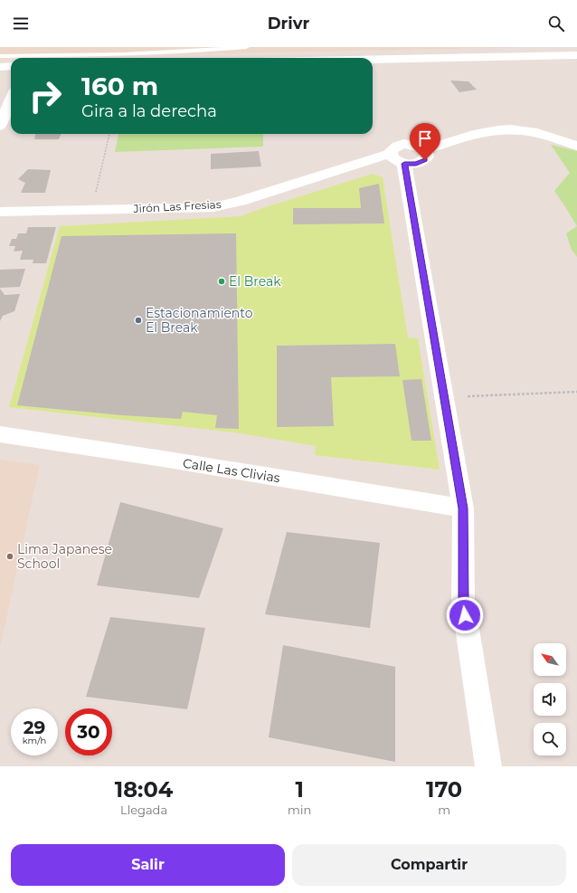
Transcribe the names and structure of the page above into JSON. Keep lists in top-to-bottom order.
{
  "streets": {
    "street": ["Jirón Las Fresias", "Calle Las Clivias"]
  },
  "places": ["El Break", "Estacionamiento El Break", "Lima Japanese School"],
  "north": "top left",
  "page": {
    "header": "Drivr",
    "turn": ["160 m", "Gira a la derecha"],
    "speed": "29 km/h",
    "limit": "30",
    "eta": [
      "18:04",
      "Llegada",
      "1",
      "min",
      "170",
      "m"
    ],
    "buttons": ["Salir", "Compartir"]
  }
}
